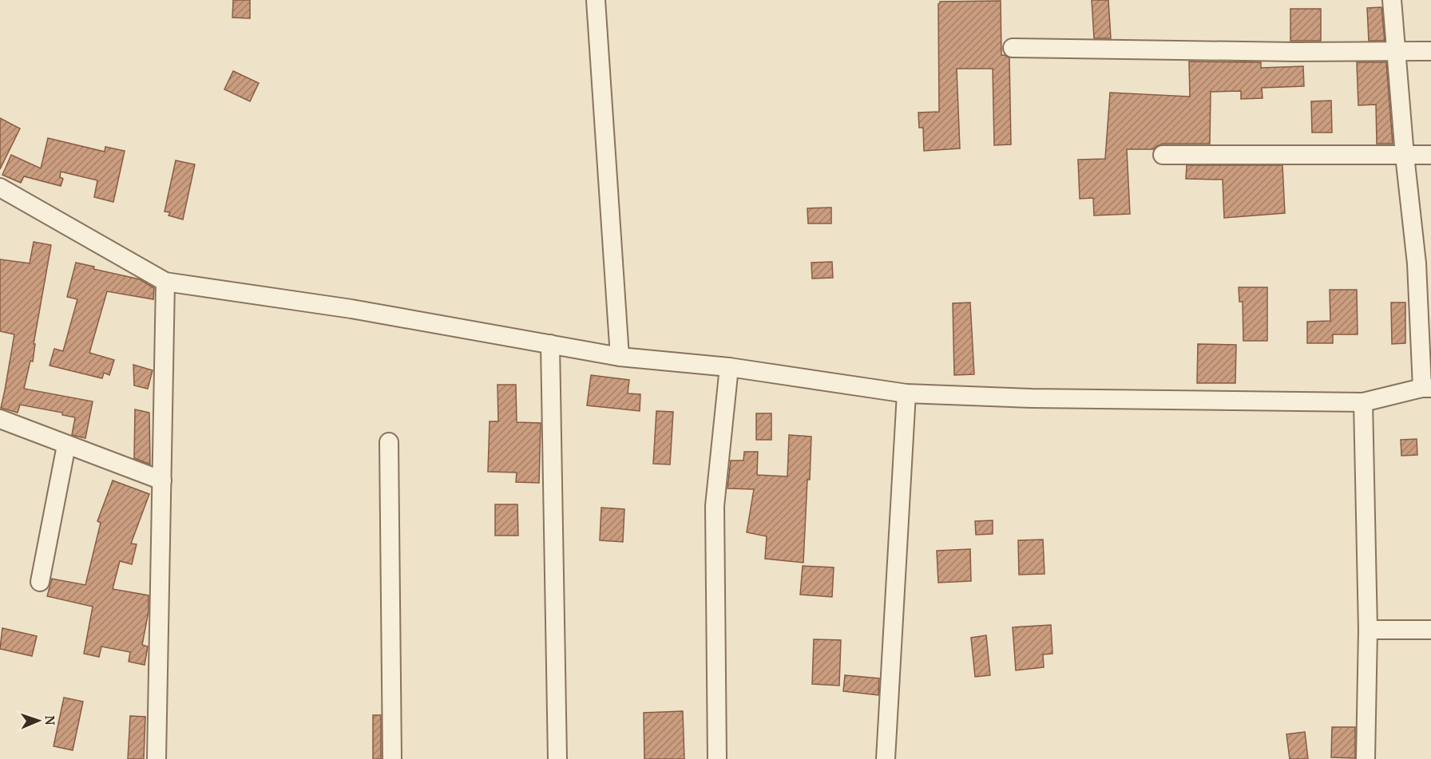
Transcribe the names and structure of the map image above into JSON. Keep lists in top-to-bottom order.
{
  "north": "right"
}
